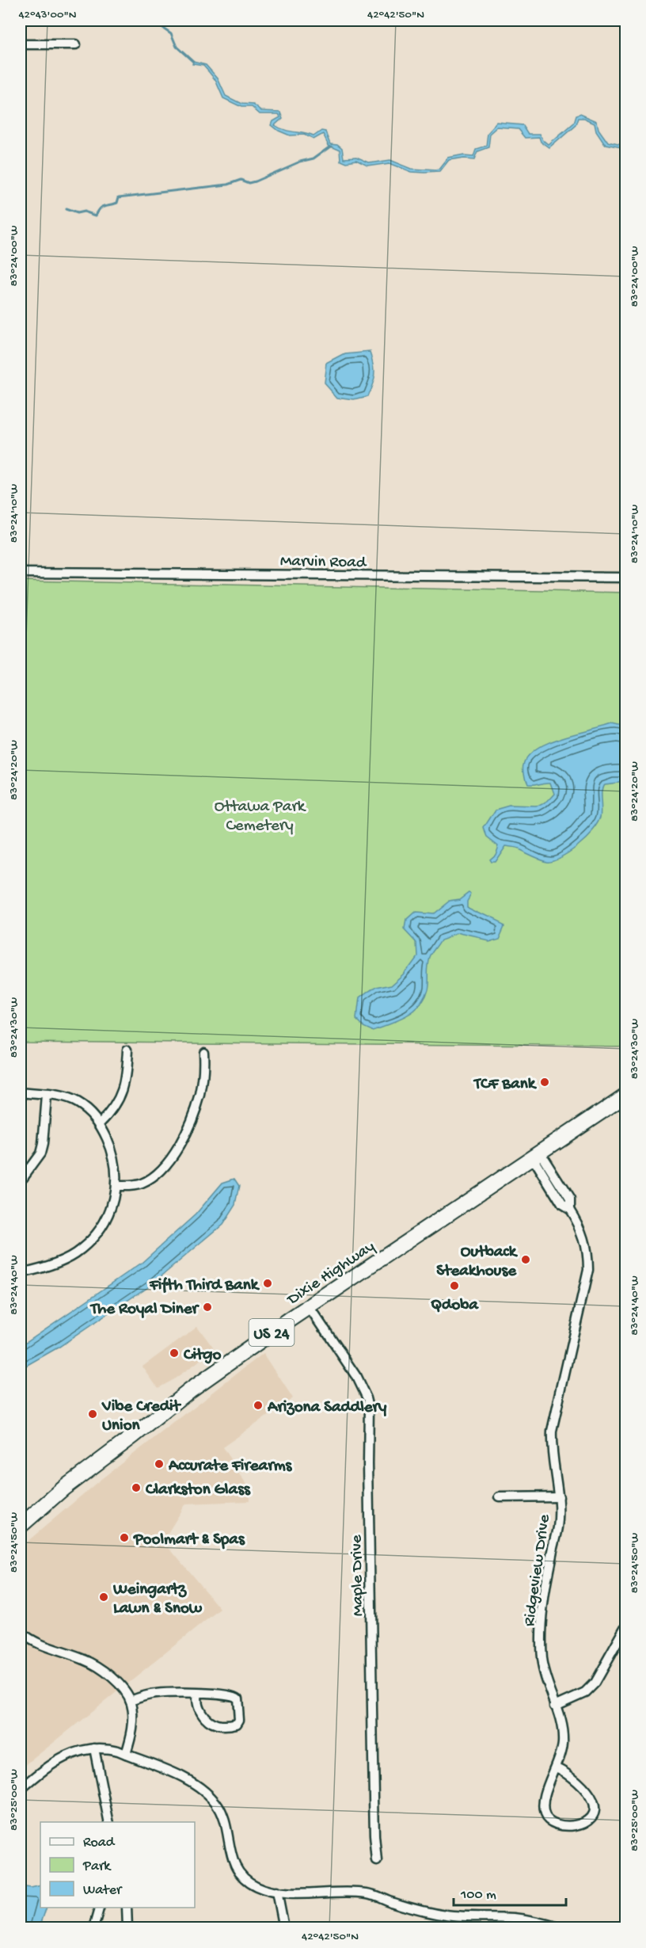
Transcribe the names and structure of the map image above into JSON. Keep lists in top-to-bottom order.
{
  "streets": {
    "main road": ["Dixie Highway", "US 24"],
    "street": ["Marvin Road", "Ridgeview Drive", "Maple Drive"]
  },
  "crossings": [
    ["Dixie Highway", "Ridgeview Drive"],
    ["Dixie Highway", "Maple Drive"]
  ],
  "parks": ["Ottawa Park Cemetery"],
  "places": [
    "TCF Bank",
    "Outback Steakhouse",
    "Fifth Third Bank",
    "Qdoba",
    "The Royal Diner",
    "Citgo",
    "Arizona Saddlery",
    "Vibe Credit Union",
    "Accurate Firearms",
    "Clarkston Glass",
    "Poolmart & Spas",
    "Weingartz Lawn & Snow"
  ],
  "legend": ["Road", "Park", "Water"],
  "scale_bar": "100 m",
  "coordinates": [
    "42°43'00\"N",
    "42°42'50\"N",
    "83°24'00\"W",
    "83°24'10\"W",
    "83°24'20\"W",
    "83°24'30\"W",
    "83°24'40\"W",
    "83°24'50\"W",
    "83°25'00\"W"
  ]
}
